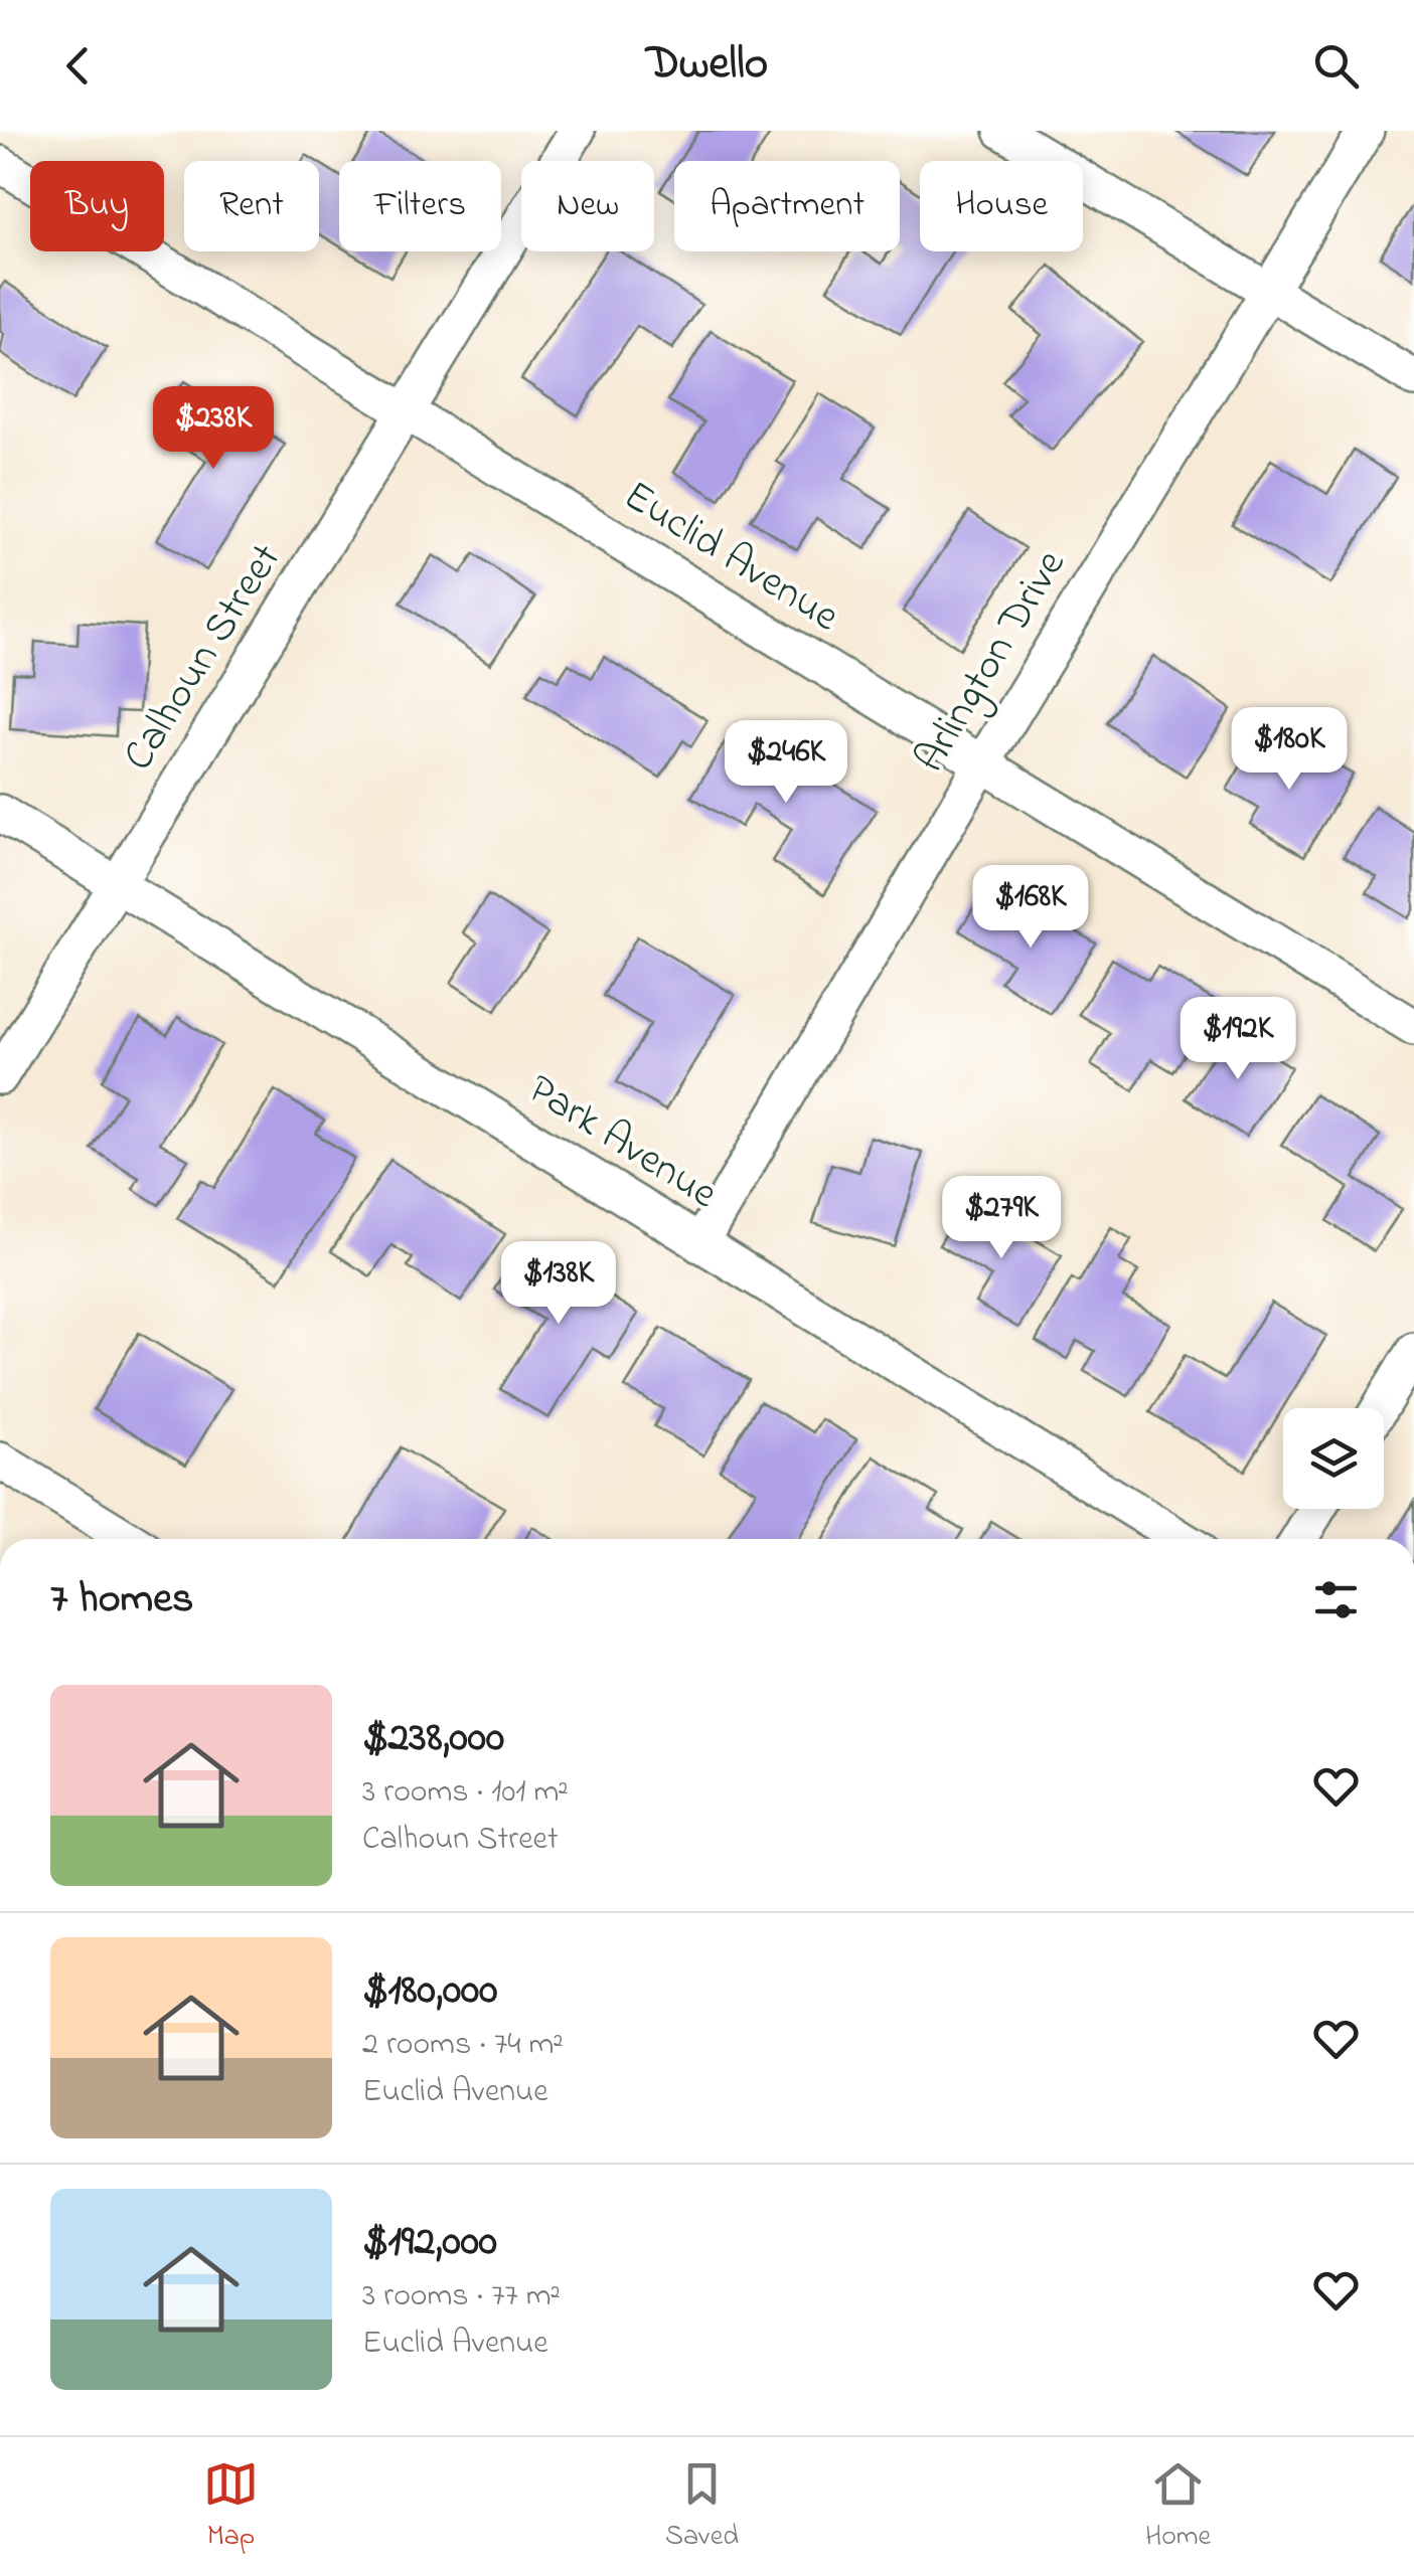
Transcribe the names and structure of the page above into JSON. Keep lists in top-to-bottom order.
{
  "streets": {
    "street": [
      "Euclid Avenue",
      "Calhoun Street",
      "Arlington Drive",
      "Park Avenue"
    ]
  },
  "crossings": [
    ["Euclid Avenue", "Calhoun Street"],
    ["Euclid Avenue", "Arlington Drive"],
    ["Calhoun Street", "Park Avenue"],
    ["Arlington Drive", "Park Avenue"]
  ],
  "page": {
    "header": "Dwello",
    "chip": [
      "Buy",
      "Rent",
      "Filters",
      "New",
      "Apartment",
      "House"
    ],
    "price": [
      "$238K",
      "$180K",
      "$246K",
      "$168K",
      "$192K",
      "$279K",
      "$138K"
    ],
    "heading": "7 homes",
    "list": [
      {
        "name": "$238,000",
        "note": "3 rooms · 101 m² · Calhoun Street"
      },
      {
        "name": "$180,000",
        "note": "2 rooms · 74 m² · Euclid Avenue"
      },
      {
        "name": "$192,000",
        "note": "3 rooms · 77 m² · Euclid Avenue"
      }
    ],
    "tabs": ["Map", "Saved", "Home"]
  }
}
